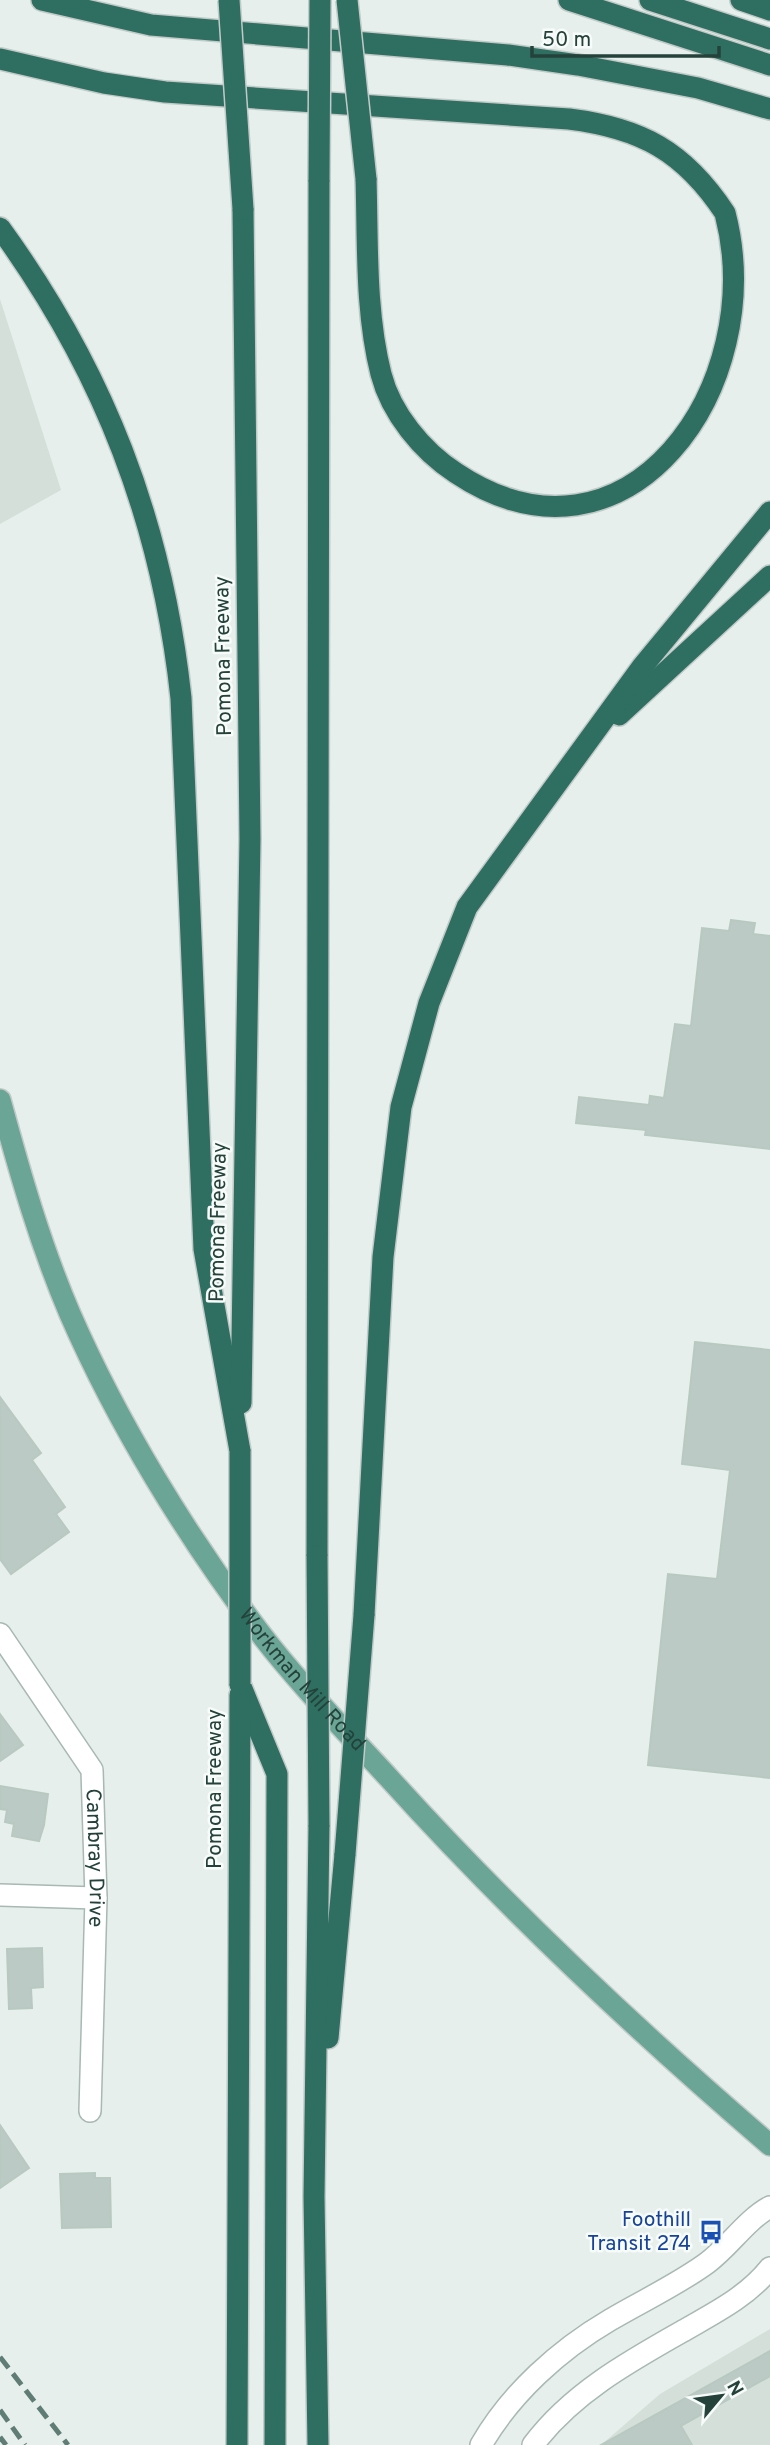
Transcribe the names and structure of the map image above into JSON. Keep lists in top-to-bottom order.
{
  "streets": {
    "highway": ["Pomona Freeway"],
    "main road": ["Workman Mill Road"],
    "street": ["Cambray Drive"]
  },
  "places": {
    "bus stop": ["Foothill Transit 274"]
  },
  "scale_bar": "50 m",
  "north": "top right"
}
